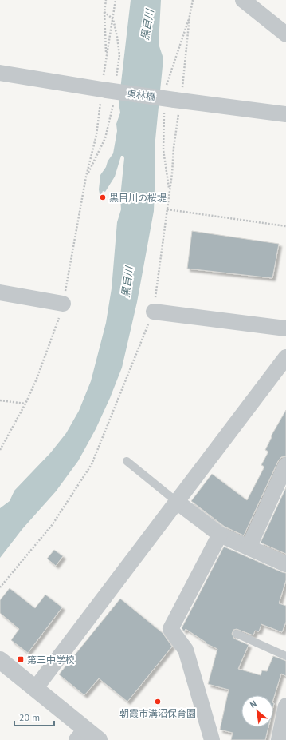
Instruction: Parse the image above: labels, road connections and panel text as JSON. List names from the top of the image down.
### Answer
{
  "streets": {
    "street": ["東林橋"]
  },
  "water": ["黒目川"],
  "places": {
    "other": ["黒目川の桜堤", "朝霞市溝沼保育園"],
    "transit": ["第三中学校"]
  },
  "scale_bar": "20 m",
  "north": "top left"
}
